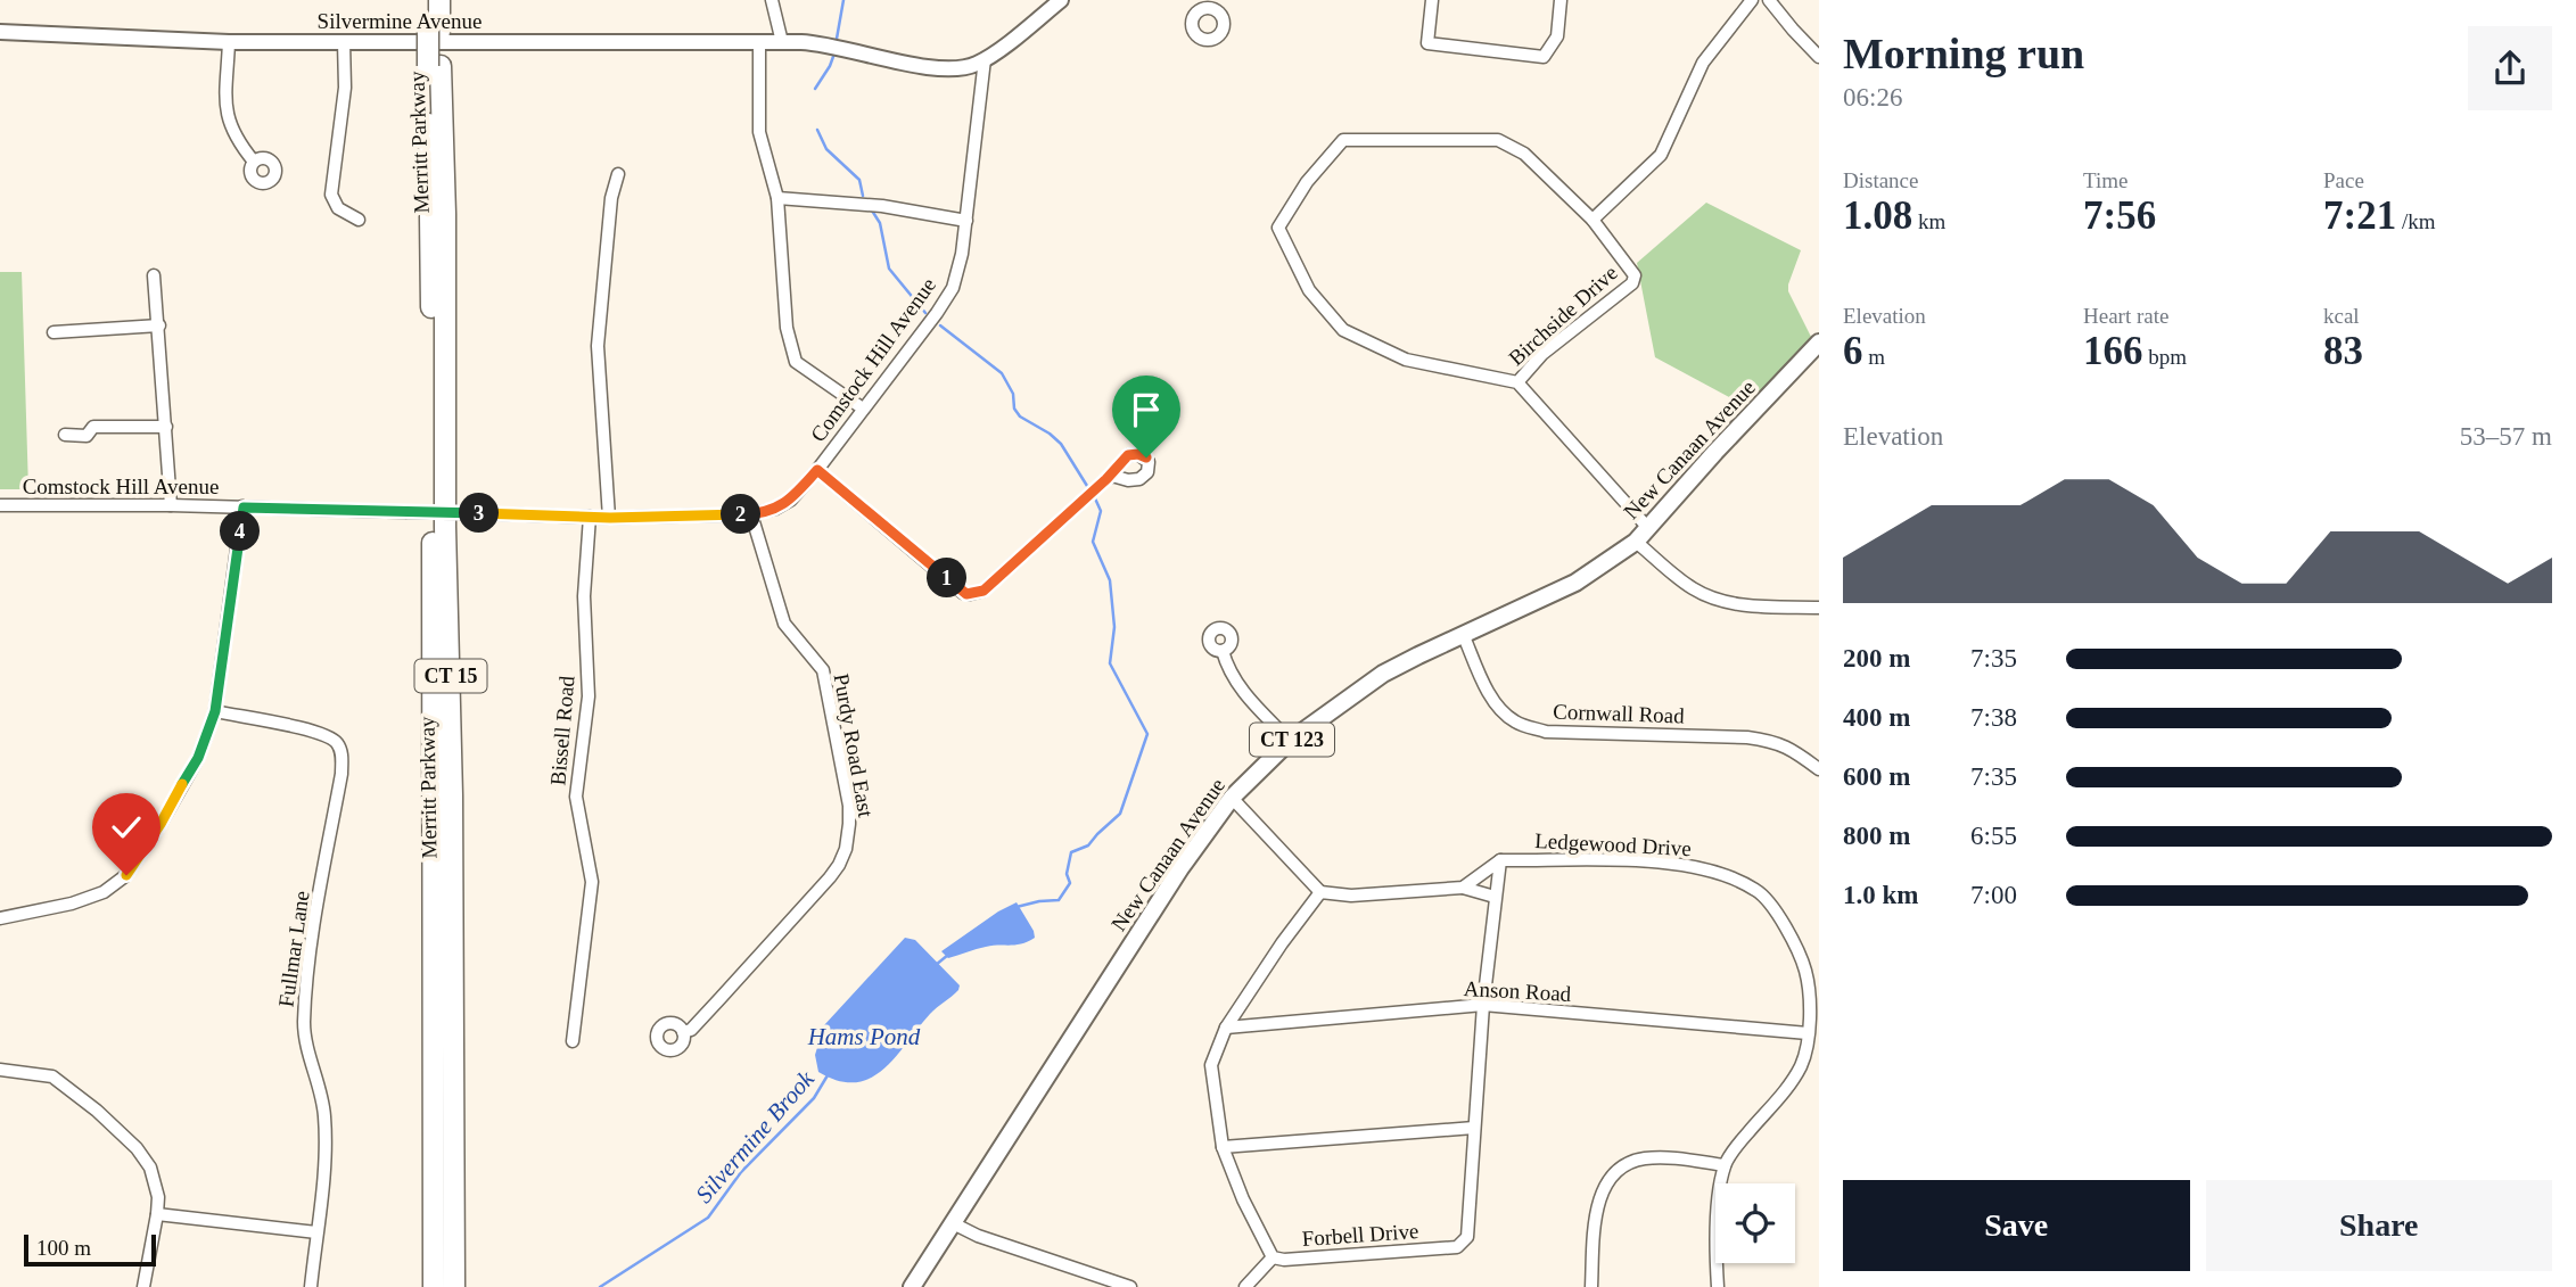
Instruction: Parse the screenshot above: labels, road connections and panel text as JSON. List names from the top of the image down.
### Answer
{
  "streets": {
    "highway": ["Merritt Parkway", "CT 15"],
    "main road": ["New Canaan Avenue", "CT 123"],
    "street": [
      "Silvermine Avenue",
      "Birchside Drive",
      "Comstock Hill Avenue",
      "Cornwall Road",
      "Bissell Road",
      "Purdy Road East",
      "Ledgewood Drive",
      "Fullmar Lane",
      "Anson Road",
      "Forbell Drive"
    ]
  },
  "crossings": [
    ["Silvermine Avenue", "Comstock Hill Avenue"],
    ["Birchside Drive", "New Canaan Avenue"],
    ["Comstock Hill Avenue", "Bissell Road"],
    ["Comstock Hill Avenue", "Purdy Road East"],
    ["New Canaan Avenue", "Cornwall Road"],
    ["Ledgewood Drive", "Anson Road"],
    ["Ledgewood Drive", "Forbell Drive"],
    ["Anson Road", "Forbell Drive"]
  ],
  "water": ["Hams Pond", "Silvermine Brook"],
  "scale_bar": "100 m",
  "page": {
    "heading": ["Morning run", "06:26"],
    "stats": [
      ["Distance", "1.08 km"],
      ["Time", "7:56"],
      ["Pace", "7:21 /km"],
      ["Elevation", "6 m"],
      ["Heart rate", "166 bpm"],
      ["kcal", "83"]
    ],
    "chart": ["Elevation", "53–57 m"],
    "pins": [
      "3",
      "2",
      "4",
      "1"
    ],
    "list": [
      {
        "name": "200 m",
        "note": "7:35"
      },
      {
        "name": "400 m",
        "note": "7:38"
      },
      {
        "name": "600 m",
        "note": "7:35"
      },
      {
        "name": "800 m",
        "note": "6:55"
      },
      {
        "name": "1.0 km",
        "note": "7:00"
      }
    ],
    "buttons": ["Save", "Share"],
    "scale": "100 m"
  }
}
